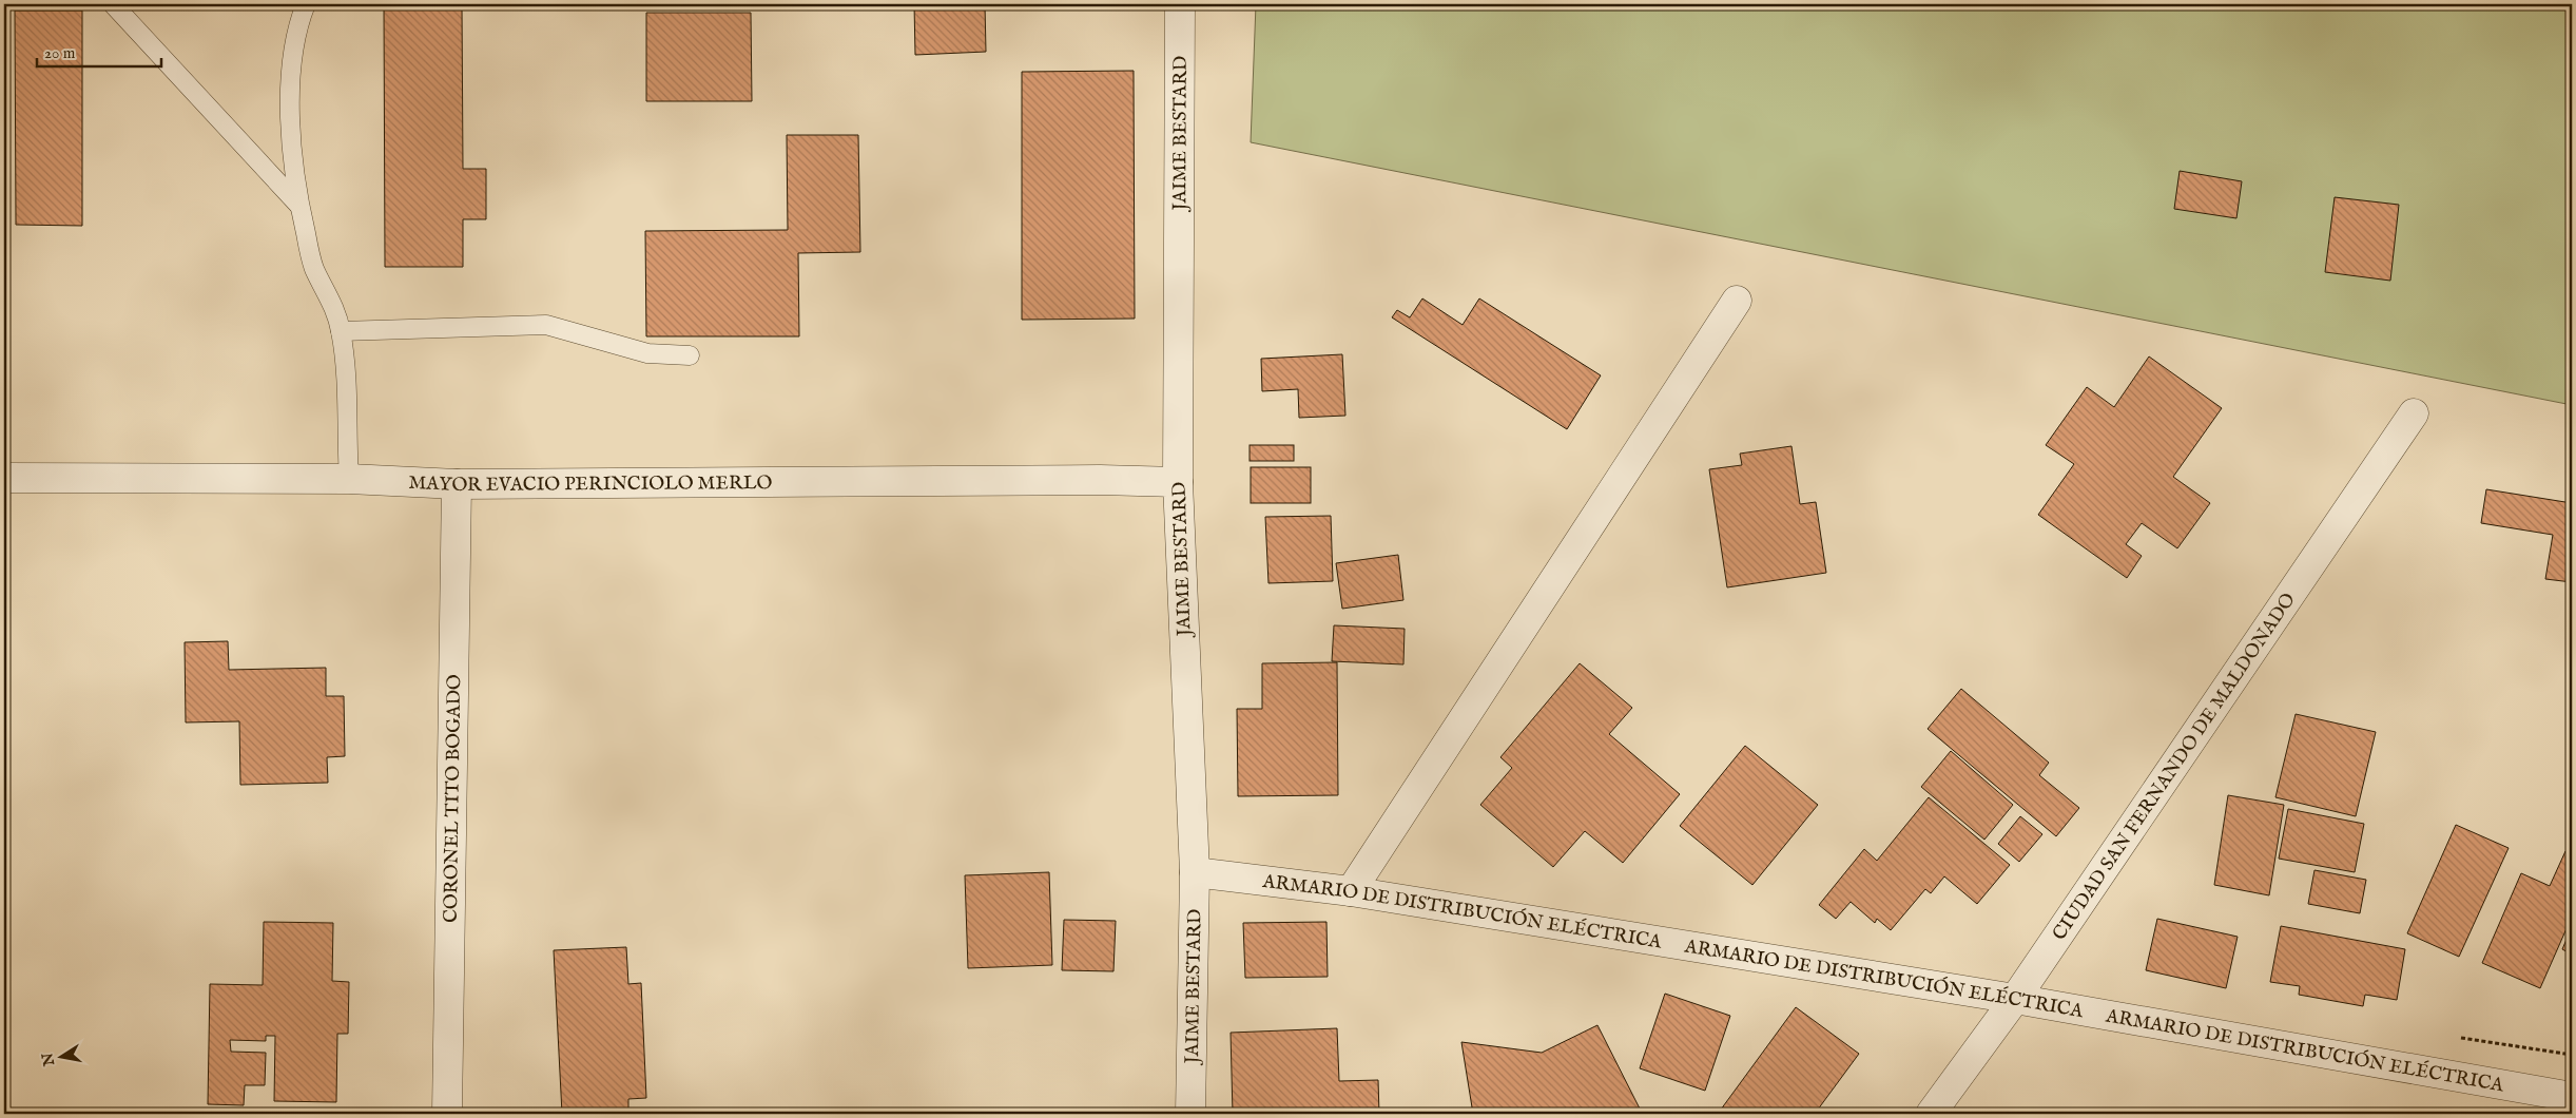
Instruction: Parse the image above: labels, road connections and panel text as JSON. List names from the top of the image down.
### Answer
{
  "streets": {
    "street": [
      "JAIME BESTARD",
      "MAYOR EVACIO PERINCIOLO MERLO",
      "CIUDAD SAN FERNANDO DE MALDONADO",
      "CORONEL TITO BOGADO",
      "ARMARIO DE DISTRIBUCIÓN ELÉCTRICA"
    ]
  },
  "crossings": [
    ["JAIME BESTARD", "MAYOR EVACIO PERINCIOLO MERLO"],
    ["JAIME BESTARD", "ARMARIO DE DISTRIBUCIÓN ELÉCTRICA"],
    ["MAYOR EVACIO PERINCIOLO MERLO", "CORONEL TITO BOGADO"],
    ["CIUDAD SAN FERNANDO DE MALDONADO", "ARMARIO DE DISTRIBUCIÓN ELÉCTRICA"]
  ],
  "scale_bar": "20 m",
  "north": "left"
}
